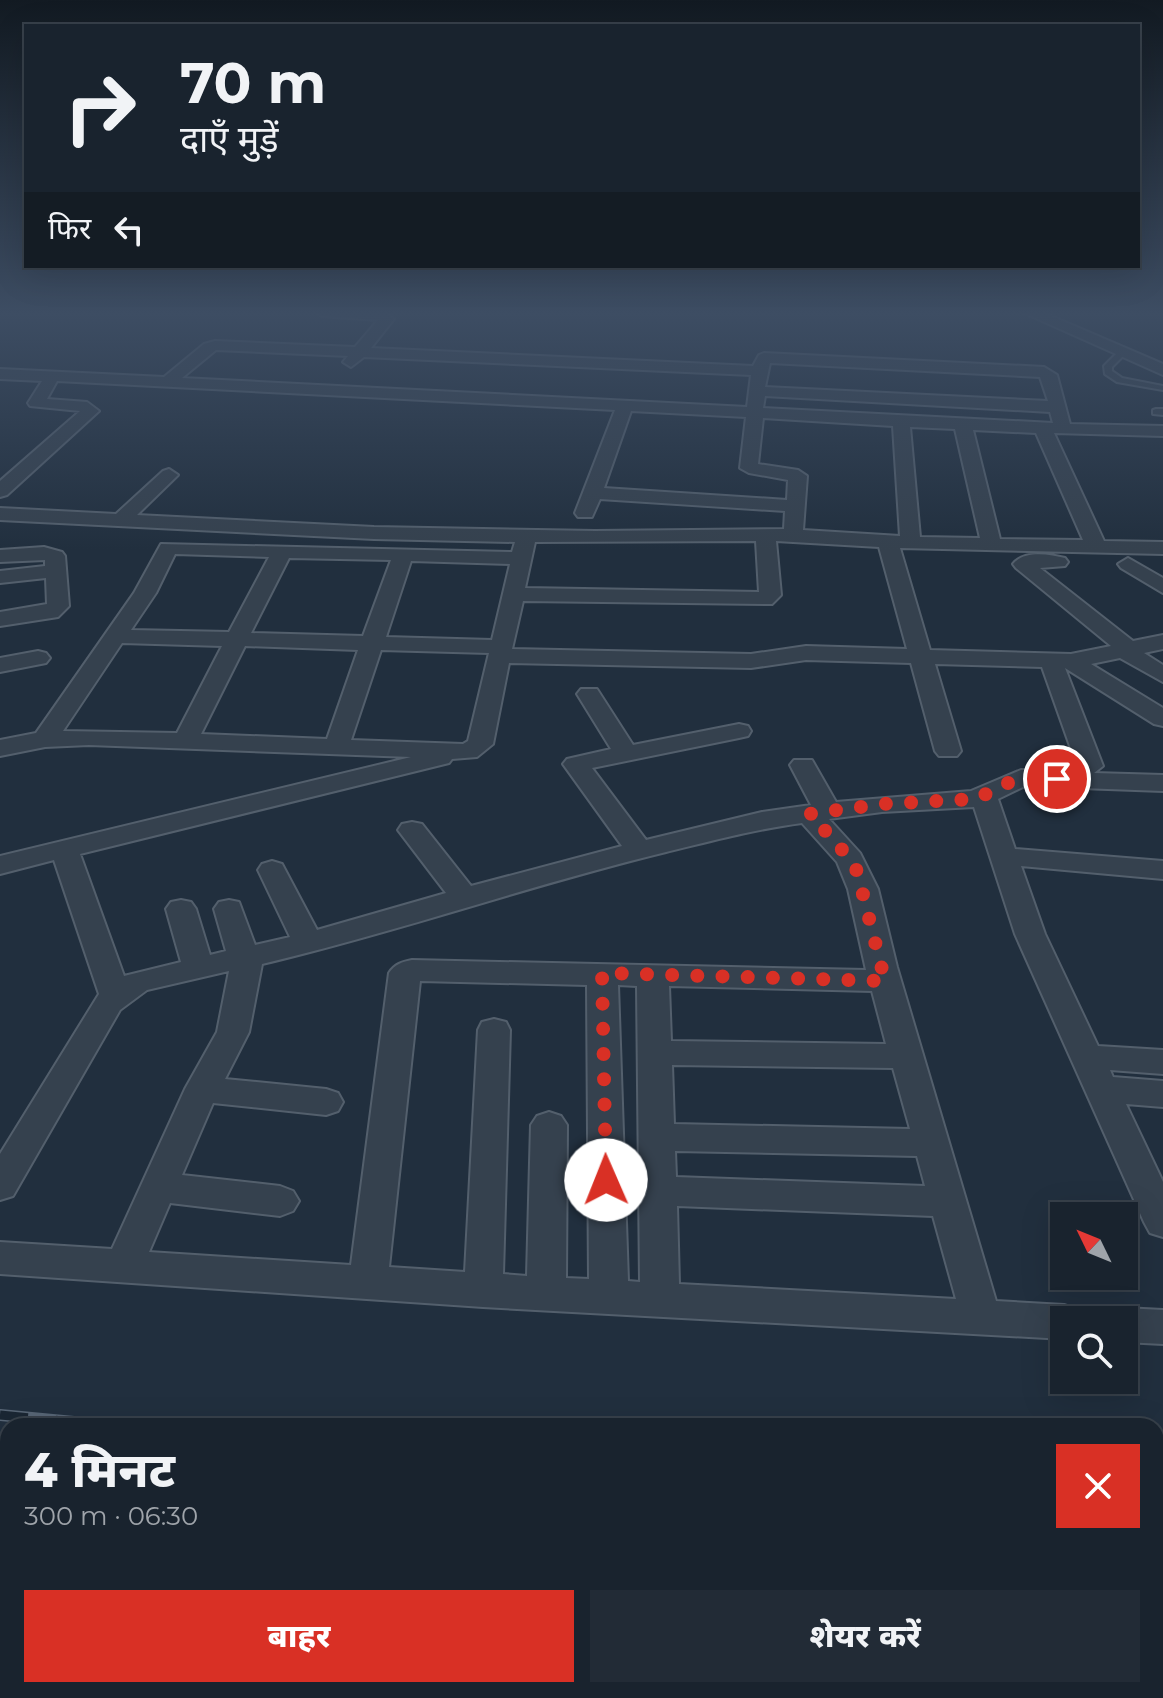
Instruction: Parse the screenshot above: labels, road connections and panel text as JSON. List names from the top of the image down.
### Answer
{
  "north": "top left",
  "page": {
    "turn": ["70 m", "दाएँ मुड़ें"],
    "then": "फिर",
    "heading": ["4 मिनट", "300 m · 06:30"],
    "buttons": ["बाहर", "शेयर करें"]
  }
}
